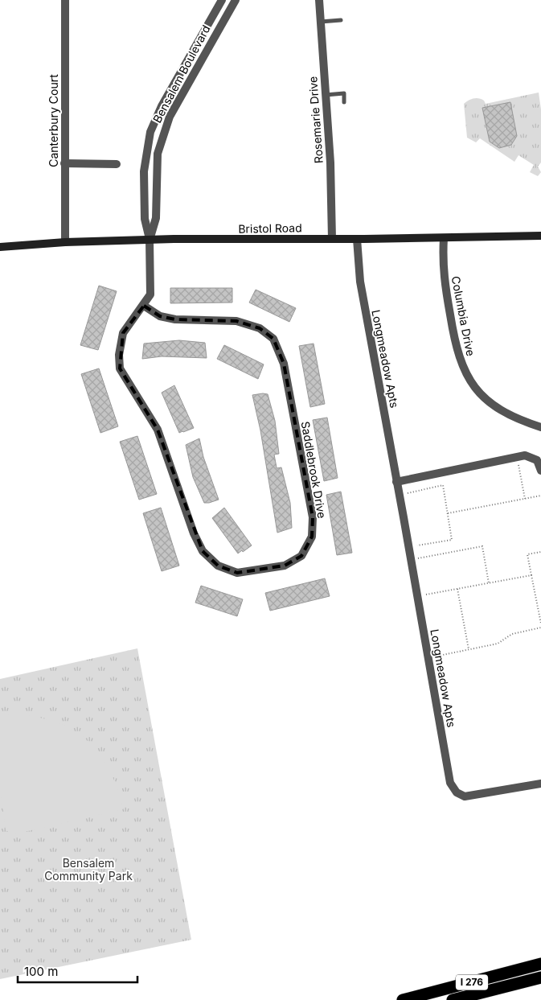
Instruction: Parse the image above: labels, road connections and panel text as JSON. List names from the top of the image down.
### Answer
{
  "streets": {
    "highway": ["I 276"],
    "main road": ["Bristol Road"],
    "street": [
      "Bensalem Boulevard",
      "Rosemarie Drive",
      "Canterbury Court",
      "Columbia Drive",
      "Longmeadow Apts",
      "Saddlebrook Drive"
    ]
  },
  "crossings": [
    ["Bensalem Boulevard", "Bristol Road"],
    ["Bensalem Boulevard", "Saddlebrook Drive"],
    ["Rosemarie Drive", "Bristol Road"],
    ["Canterbury Court", "Bristol Road"],
    ["Bristol Road", "Columbia Drive"],
    ["Bristol Road", "Longmeadow Apts"],
    ["Bristol Road", "Saddlebrook Drive"]
  ],
  "parks": ["Bensalem Community Park"],
  "scale_bar": "100 m"
}
